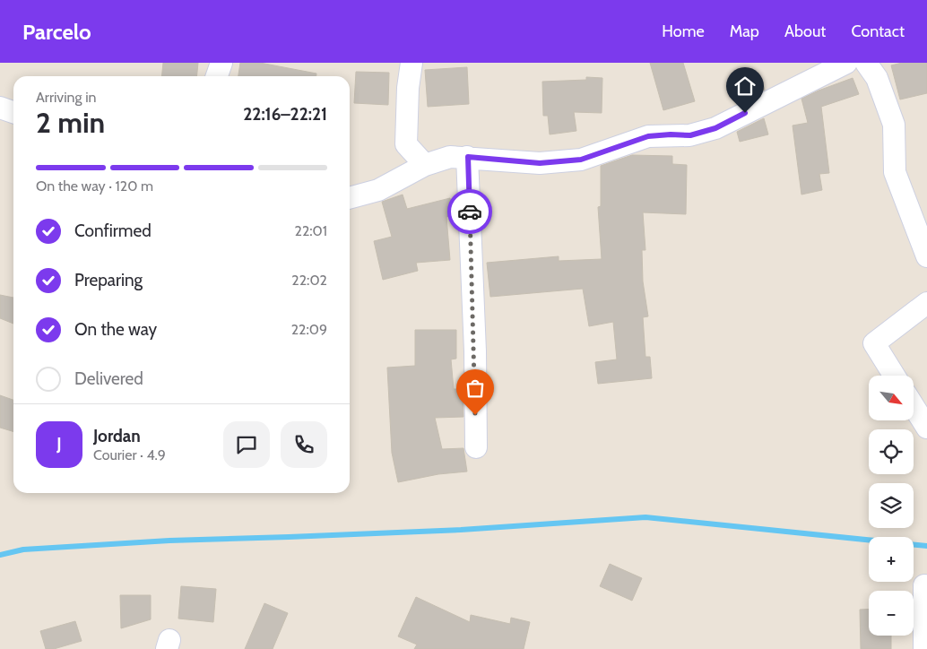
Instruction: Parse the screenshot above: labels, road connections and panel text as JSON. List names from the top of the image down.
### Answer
{
  "north": "bottom right",
  "page": {
    "header": "Parcelo",
    "nav": [
      "Home",
      "Map",
      "About",
      "Contact"
    ],
    "heading": ["2 min", "Arriving in", "22:16–22:21"],
    "panel": ["Jordan", "Courier · 4.9"],
    "bar": "On the way · 120 m",
    "list": [
      ["Confirmed", "22:01"],
      ["Preparing", "22:02"],
      ["On the way", "22:09"],
      "Delivered"
    ],
    "map_buttons": ["+", "−"],
    "round": "J"
  }
}
